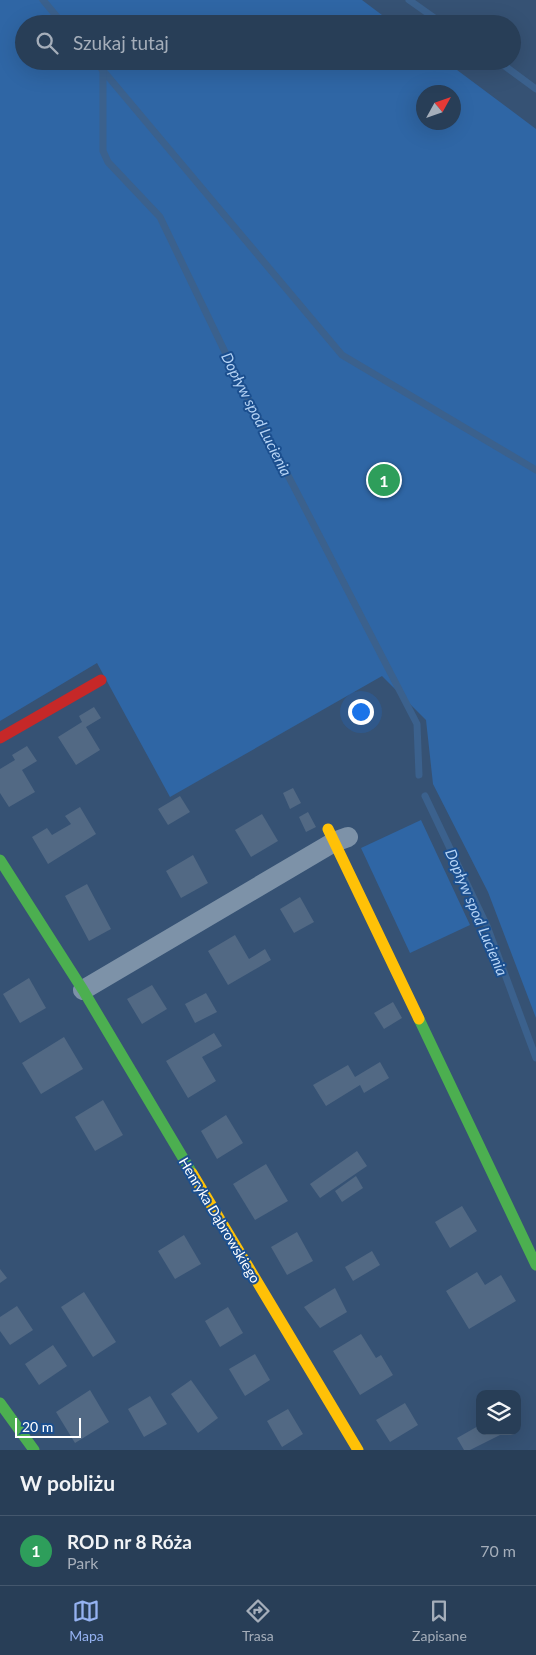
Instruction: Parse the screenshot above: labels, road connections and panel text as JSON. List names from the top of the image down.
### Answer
{
  "streets": {
    "street": ["Henryka Dąbrowskiego"]
  },
  "water": ["Dopływ spod Lucienia"],
  "scale_bar": "20 m",
  "north": "top right",
  "page": {
    "search": "Szukaj tutaj",
    "pins": "1",
    "scale": "20 m",
    "heading": "W pobliżu",
    "list": [
      {
        "mark": "1",
        "name": "ROD nr 8 Róża",
        "note": "Park",
        "value": "70 m"
      }
    ],
    "nav": ["Mapa", "Trasa", "Zapisane"]
  }
}
